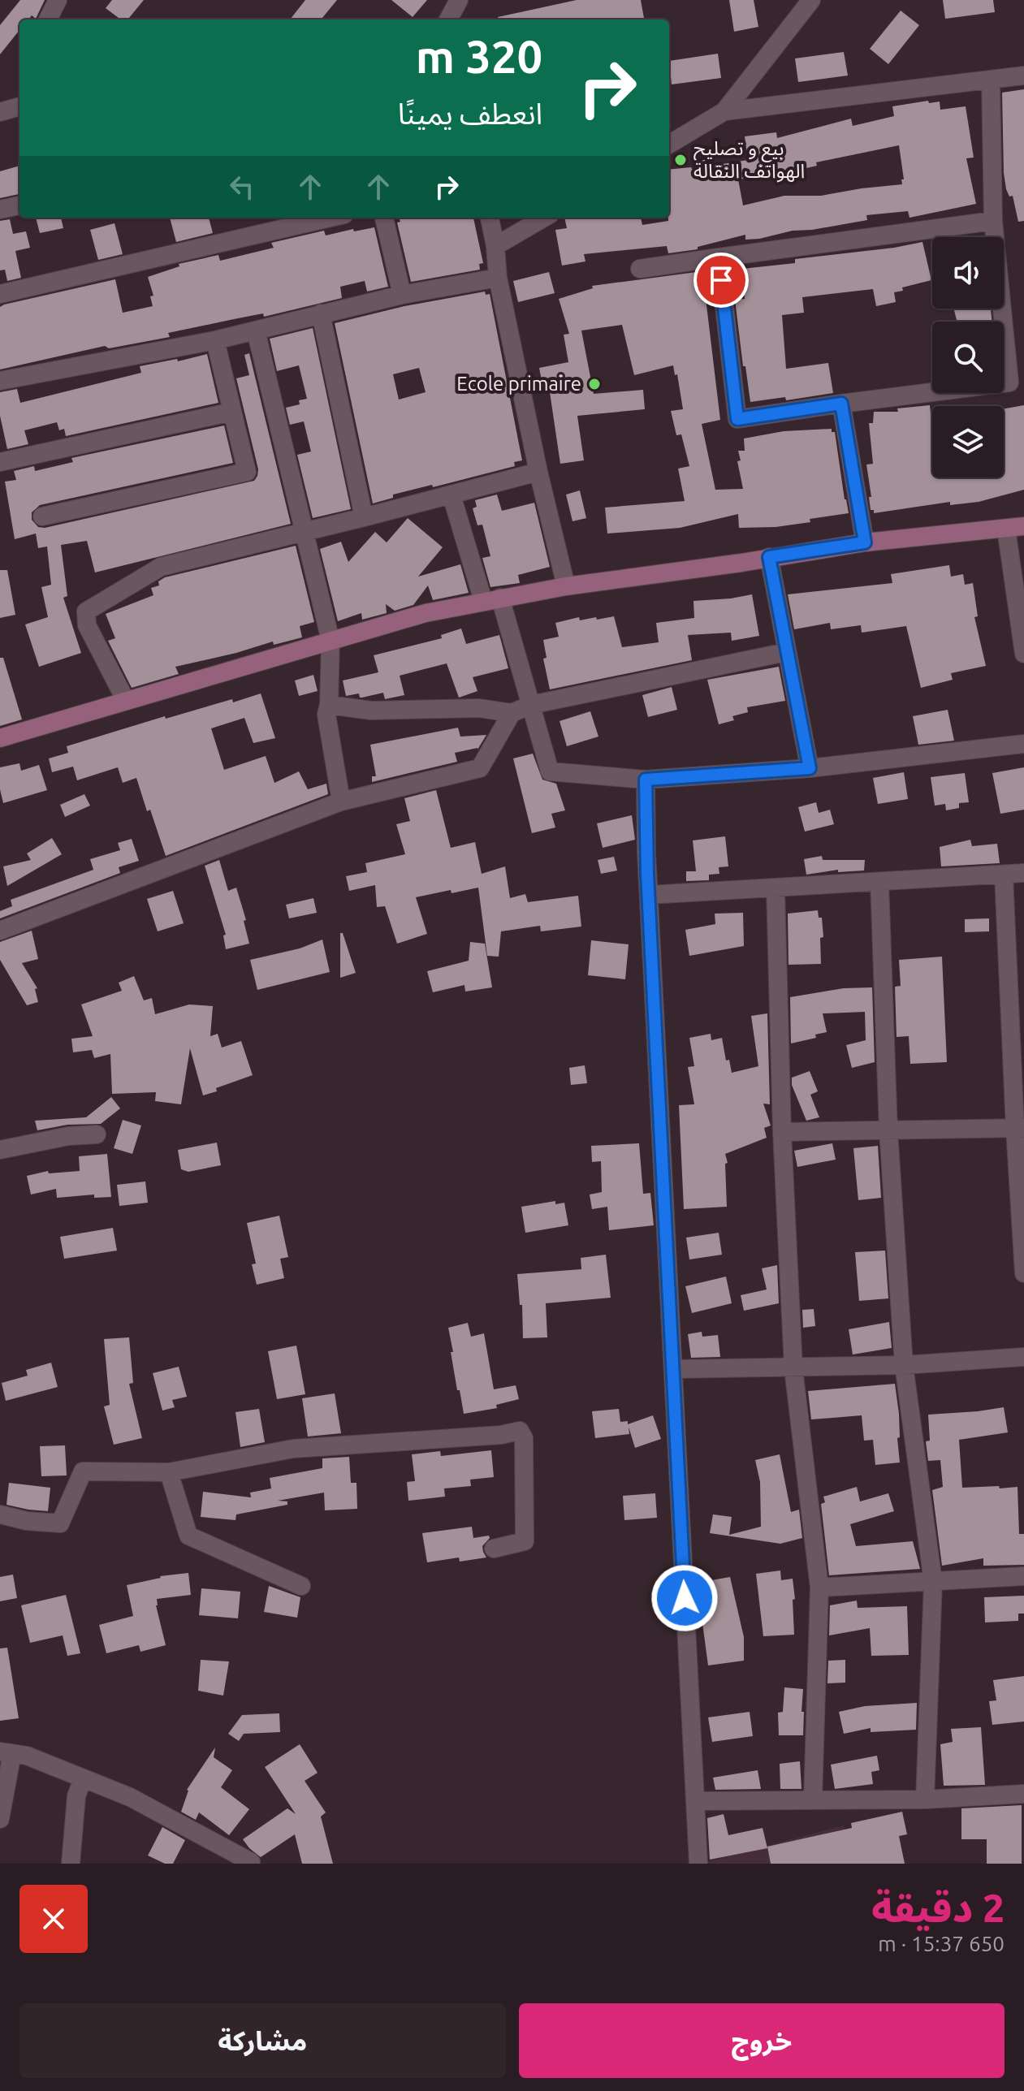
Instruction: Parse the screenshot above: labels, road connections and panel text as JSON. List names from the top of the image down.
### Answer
{
  "places": ["بيع و تصليح الهواتف النقالة", "Ecole primaire"],
  "page": {
    "turn": ["320 m", "انعطف يمينًا"],
    "heading": ["2 دقيقة", "650 m · 15:37"],
    "buttons": ["خروج", "مشاركة"]
  }
}
